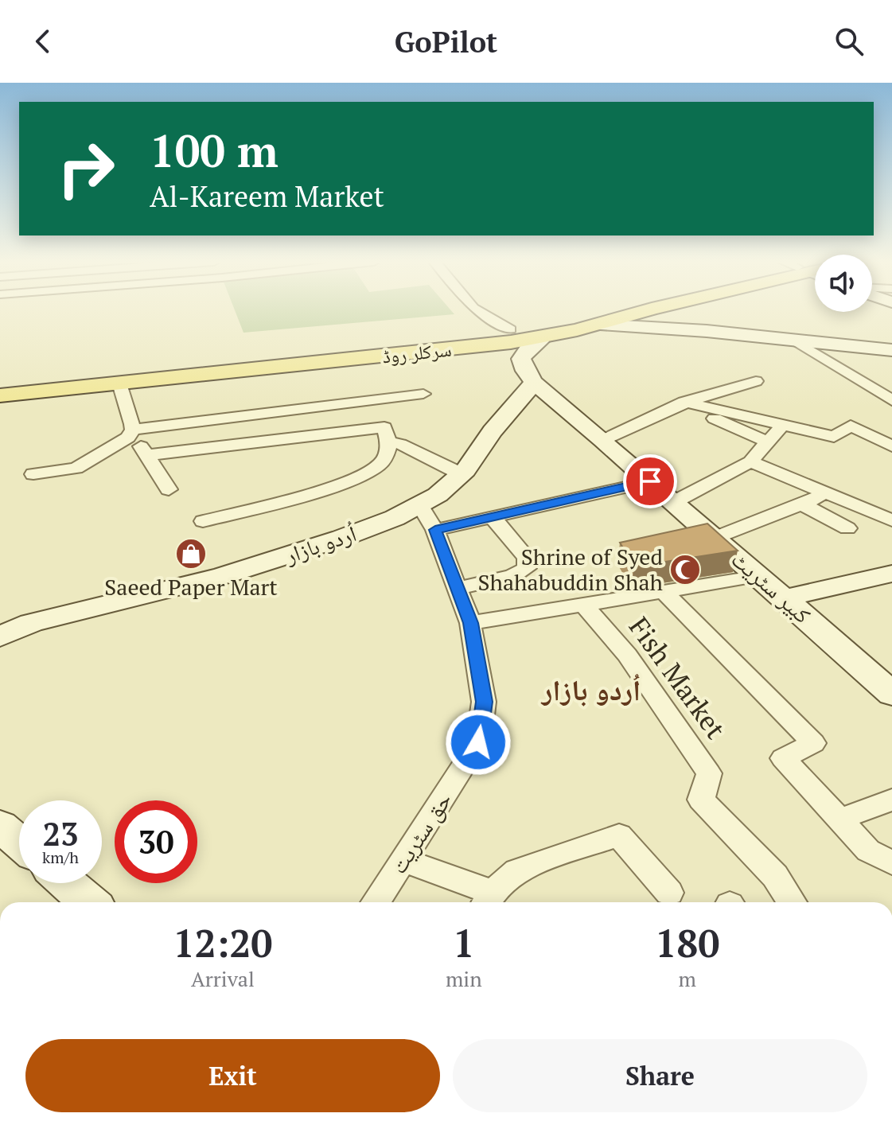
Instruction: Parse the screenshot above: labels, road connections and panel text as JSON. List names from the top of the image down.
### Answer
{
  "streets": {
    "main road": ["سرکلر روڈ"],
    "street": [
      "اُردو بازار",
      "کبیر سٹریٹ",
      "Fish Market",
      "حق سٹریت"
    ]
  },
  "crossings": [
    ["اُردو بازار", "کبیر سٹریٹ"],
    ["اُردو بازار", "حق سٹریت"]
  ],
  "districts": ["اُردو بازار"],
  "places": {
    "shop": ["Saeed Paper Mart"],
    "mosque": ["Shrine of Syed Shahabuddin Shah"]
  },
  "page": {
    "header": "GoPilot",
    "turn": ["100 m", "Al-Kareem Market"],
    "speed": "23 km/h",
    "limit": "30",
    "eta": [
      "12:20",
      "Arrival",
      "1",
      "min",
      "180",
      "m"
    ],
    "buttons": ["Exit", "Share"]
  }
}
